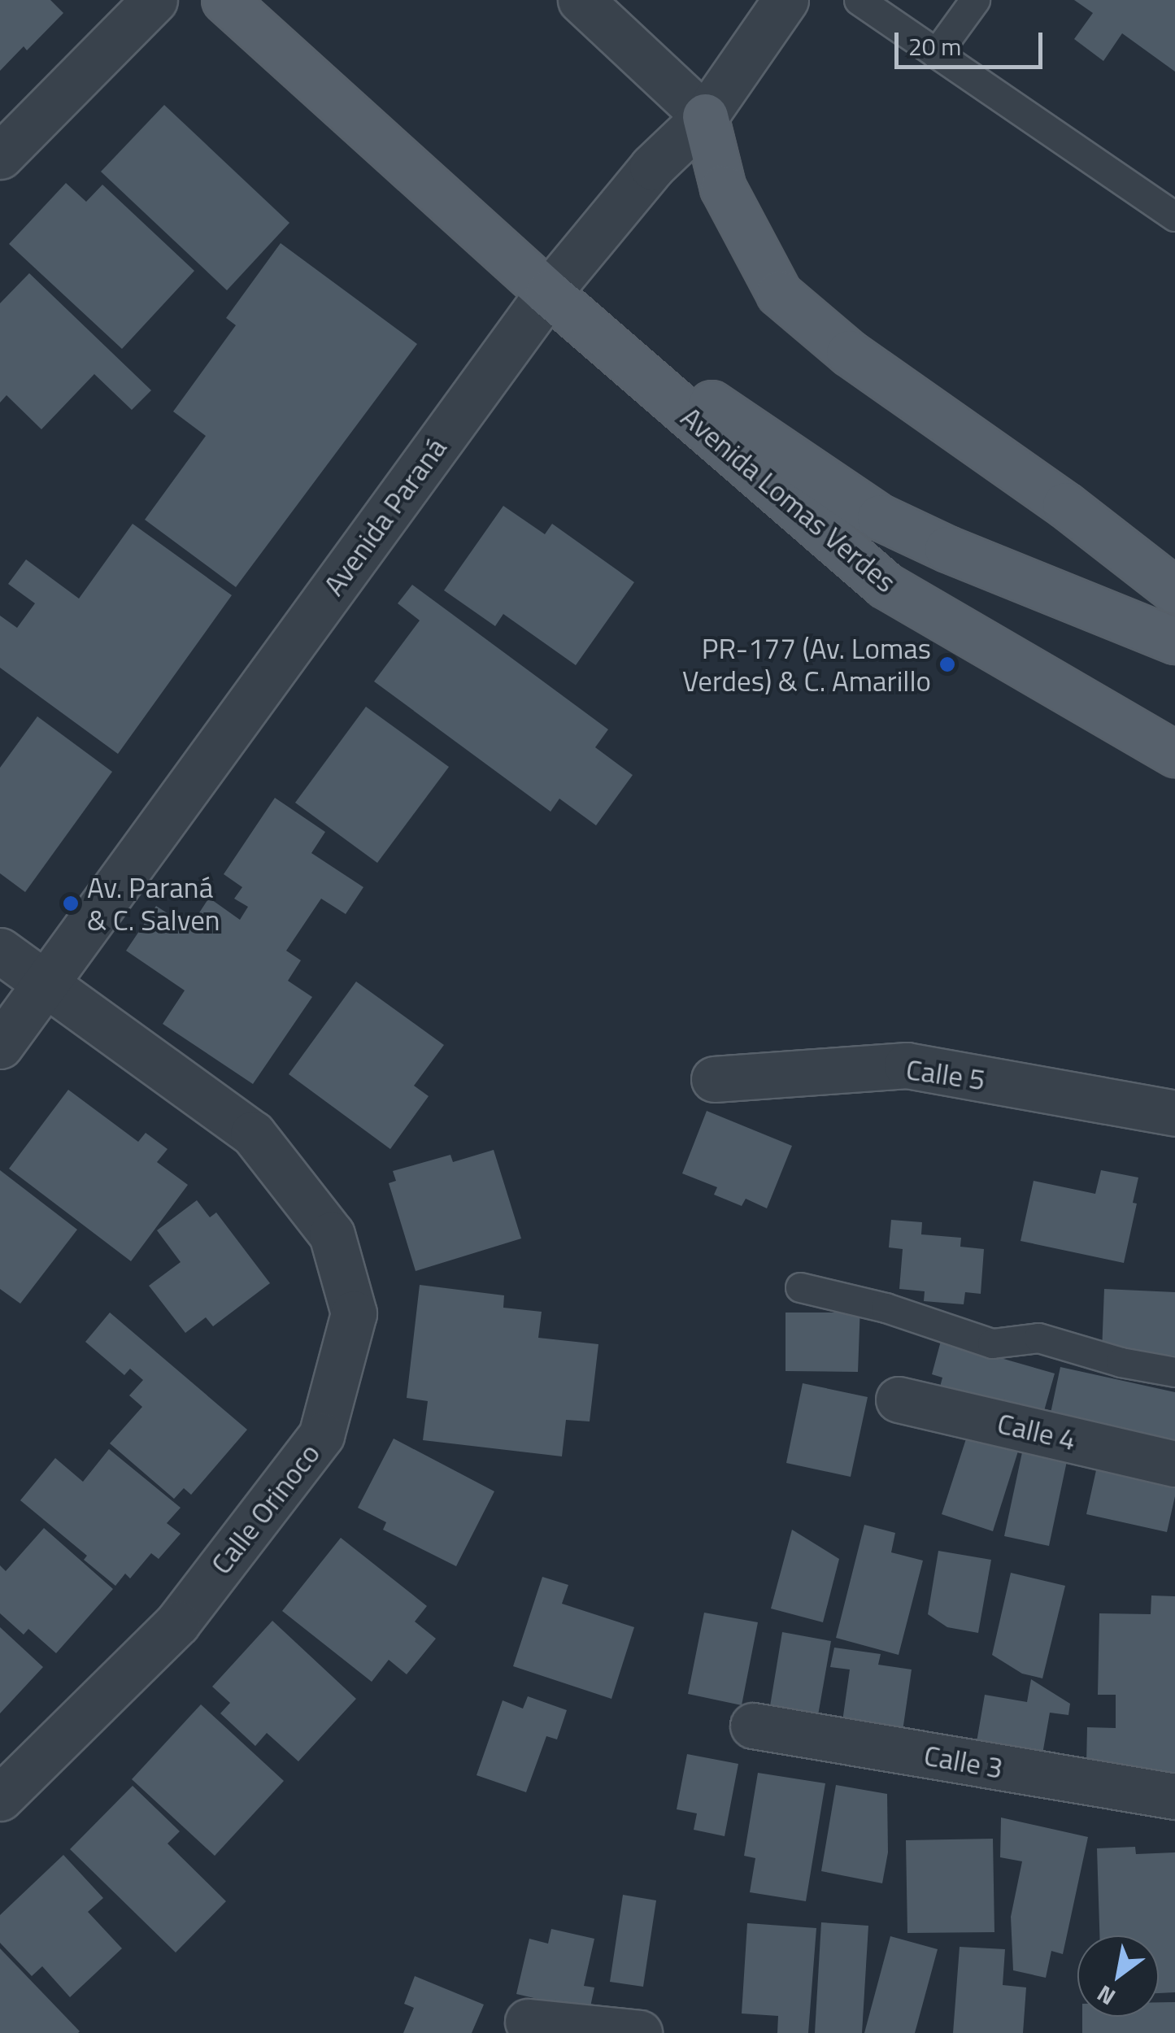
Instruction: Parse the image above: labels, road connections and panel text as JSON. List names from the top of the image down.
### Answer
{
  "streets": {
    "main road": ["Avenida Lomas Verdes"],
    "street": [
      "Avenida Paraná",
      "Calle 5",
      "Calle 4",
      "Calle Orinoco",
      "Calle 3"
    ]
  },
  "crossings": [
    ["Avenida Lomas Verdes", "Avenida Paraná"],
    ["Avenida Paraná", "Calle Orinoco"]
  ],
  "places": ["PR-177 (Av. Lomas Verdes) & C. Amarillo", "Av. Paraná & C. Salven"],
  "scale_bar": "20 m",
  "north": "bottom left"
}
